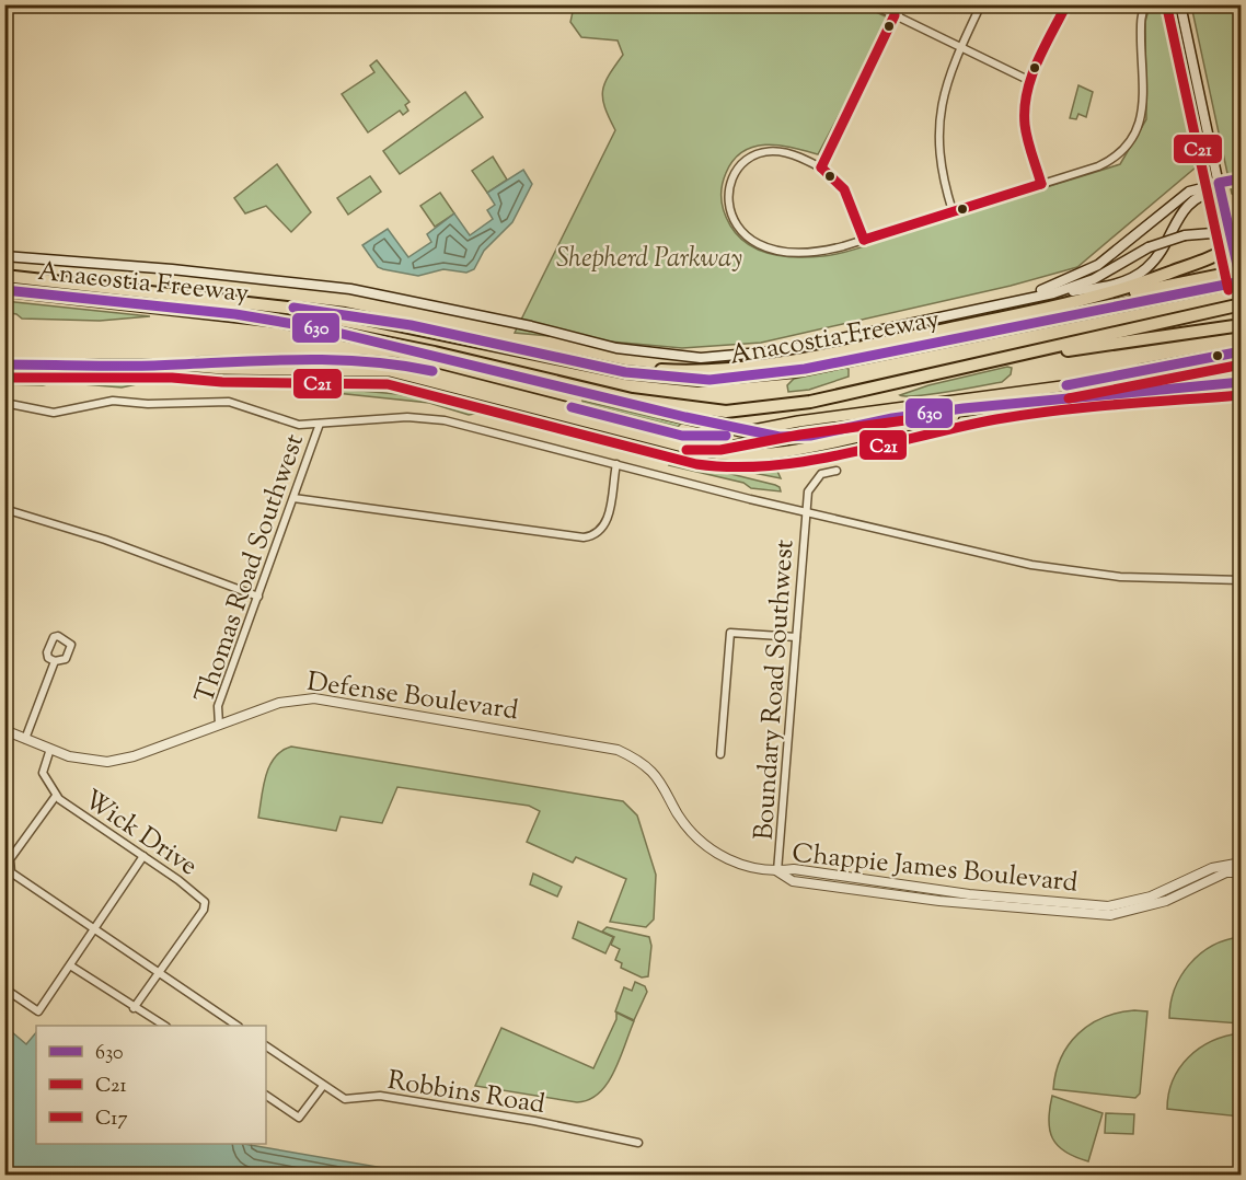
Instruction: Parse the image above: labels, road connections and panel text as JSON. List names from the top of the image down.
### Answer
{
  "streets": {
    "highway": ["Anacostia Freeway"],
    "street": [
      "Thomas Road Southwest",
      "Boundary Road Southwest",
      "Defense Boulevard",
      "Wick Drive",
      "Chappie James Boulevard",
      "Robbins Road"
    ]
  },
  "crossings": [
    ["Thomas Road Southwest", "Defense Boulevard"],
    ["Boundary Road Southwest", "Defense Boulevard"],
    ["Boundary Road Southwest", "Chappie James Boulevard"],
    ["Defense Boulevard", "Wick Drive"],
    ["Defense Boulevard", "Chappie James Boulevard"]
  ],
  "parks": ["Shepherd Parkway"],
  "lines": ["transit line C17", "transit line C21", "transit line 630"],
  "legend": ["630", "C21", "C17"]
}
